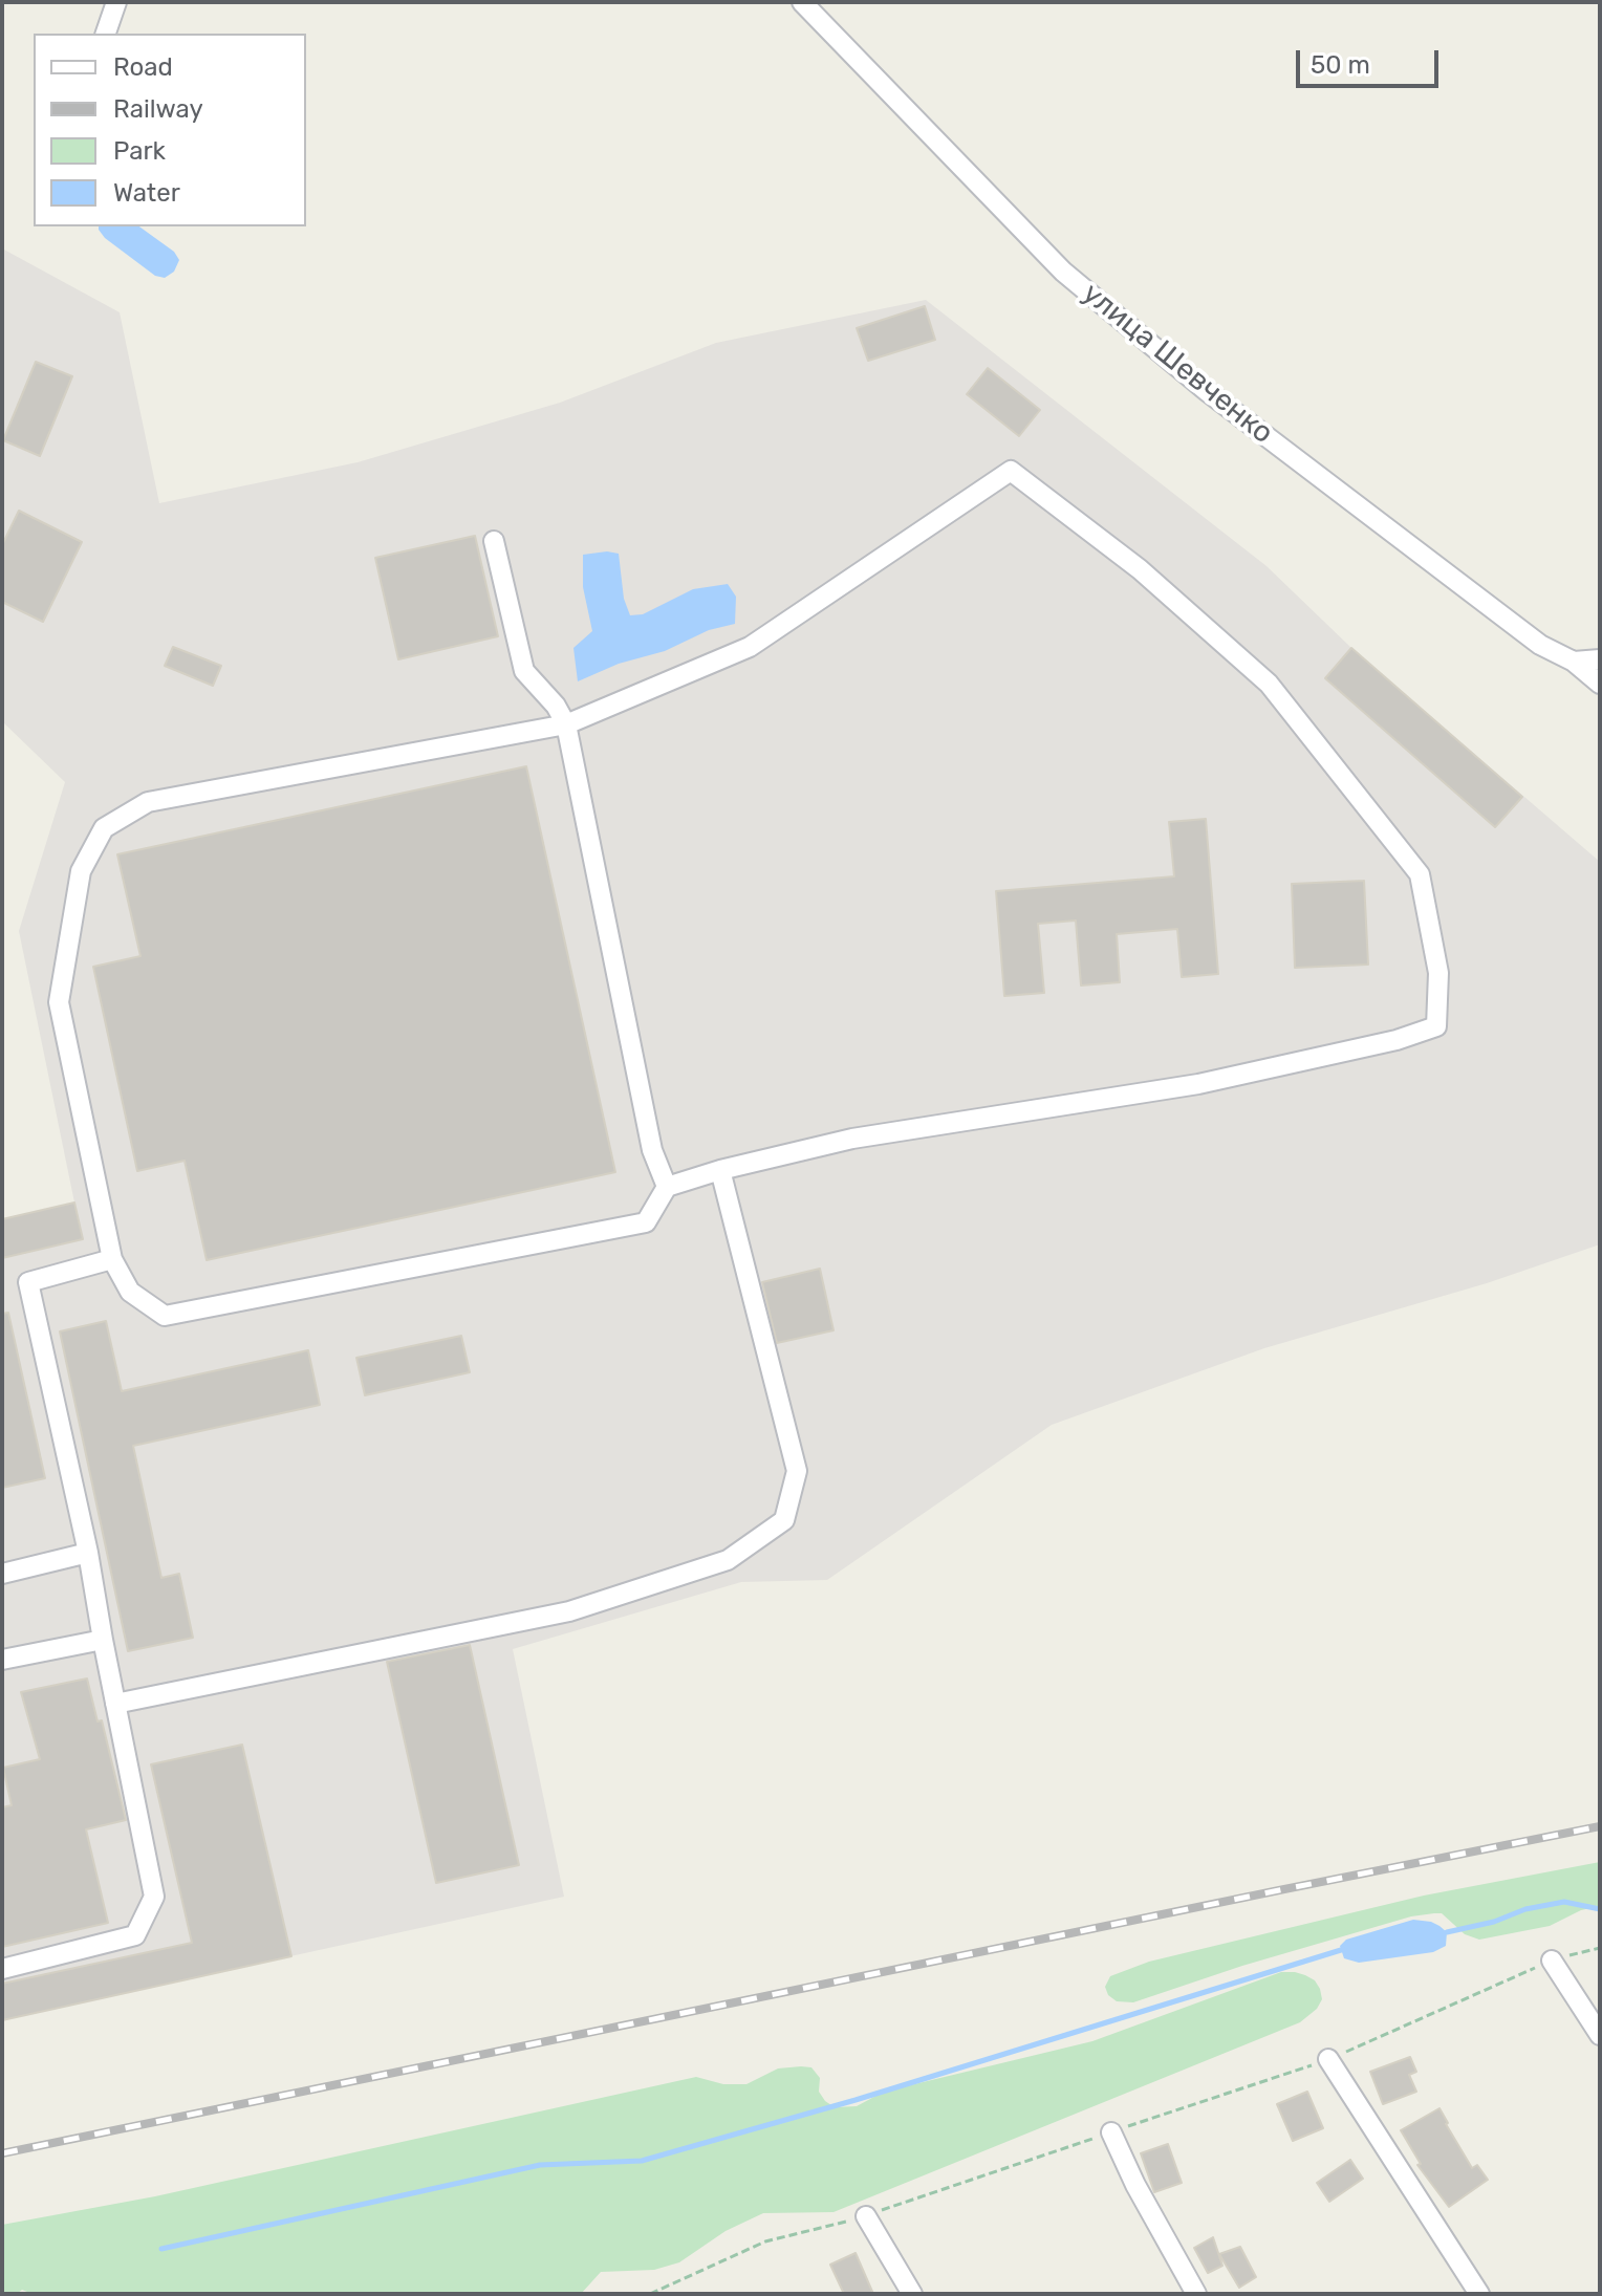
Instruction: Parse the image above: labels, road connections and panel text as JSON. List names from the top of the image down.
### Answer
{
  "streets": {
    "street": ["улица Шевченко"]
  },
  "legend": [
    "Road",
    "Railway",
    "Park",
    "Water"
  ],
  "scale_bar": "50 m"
}
